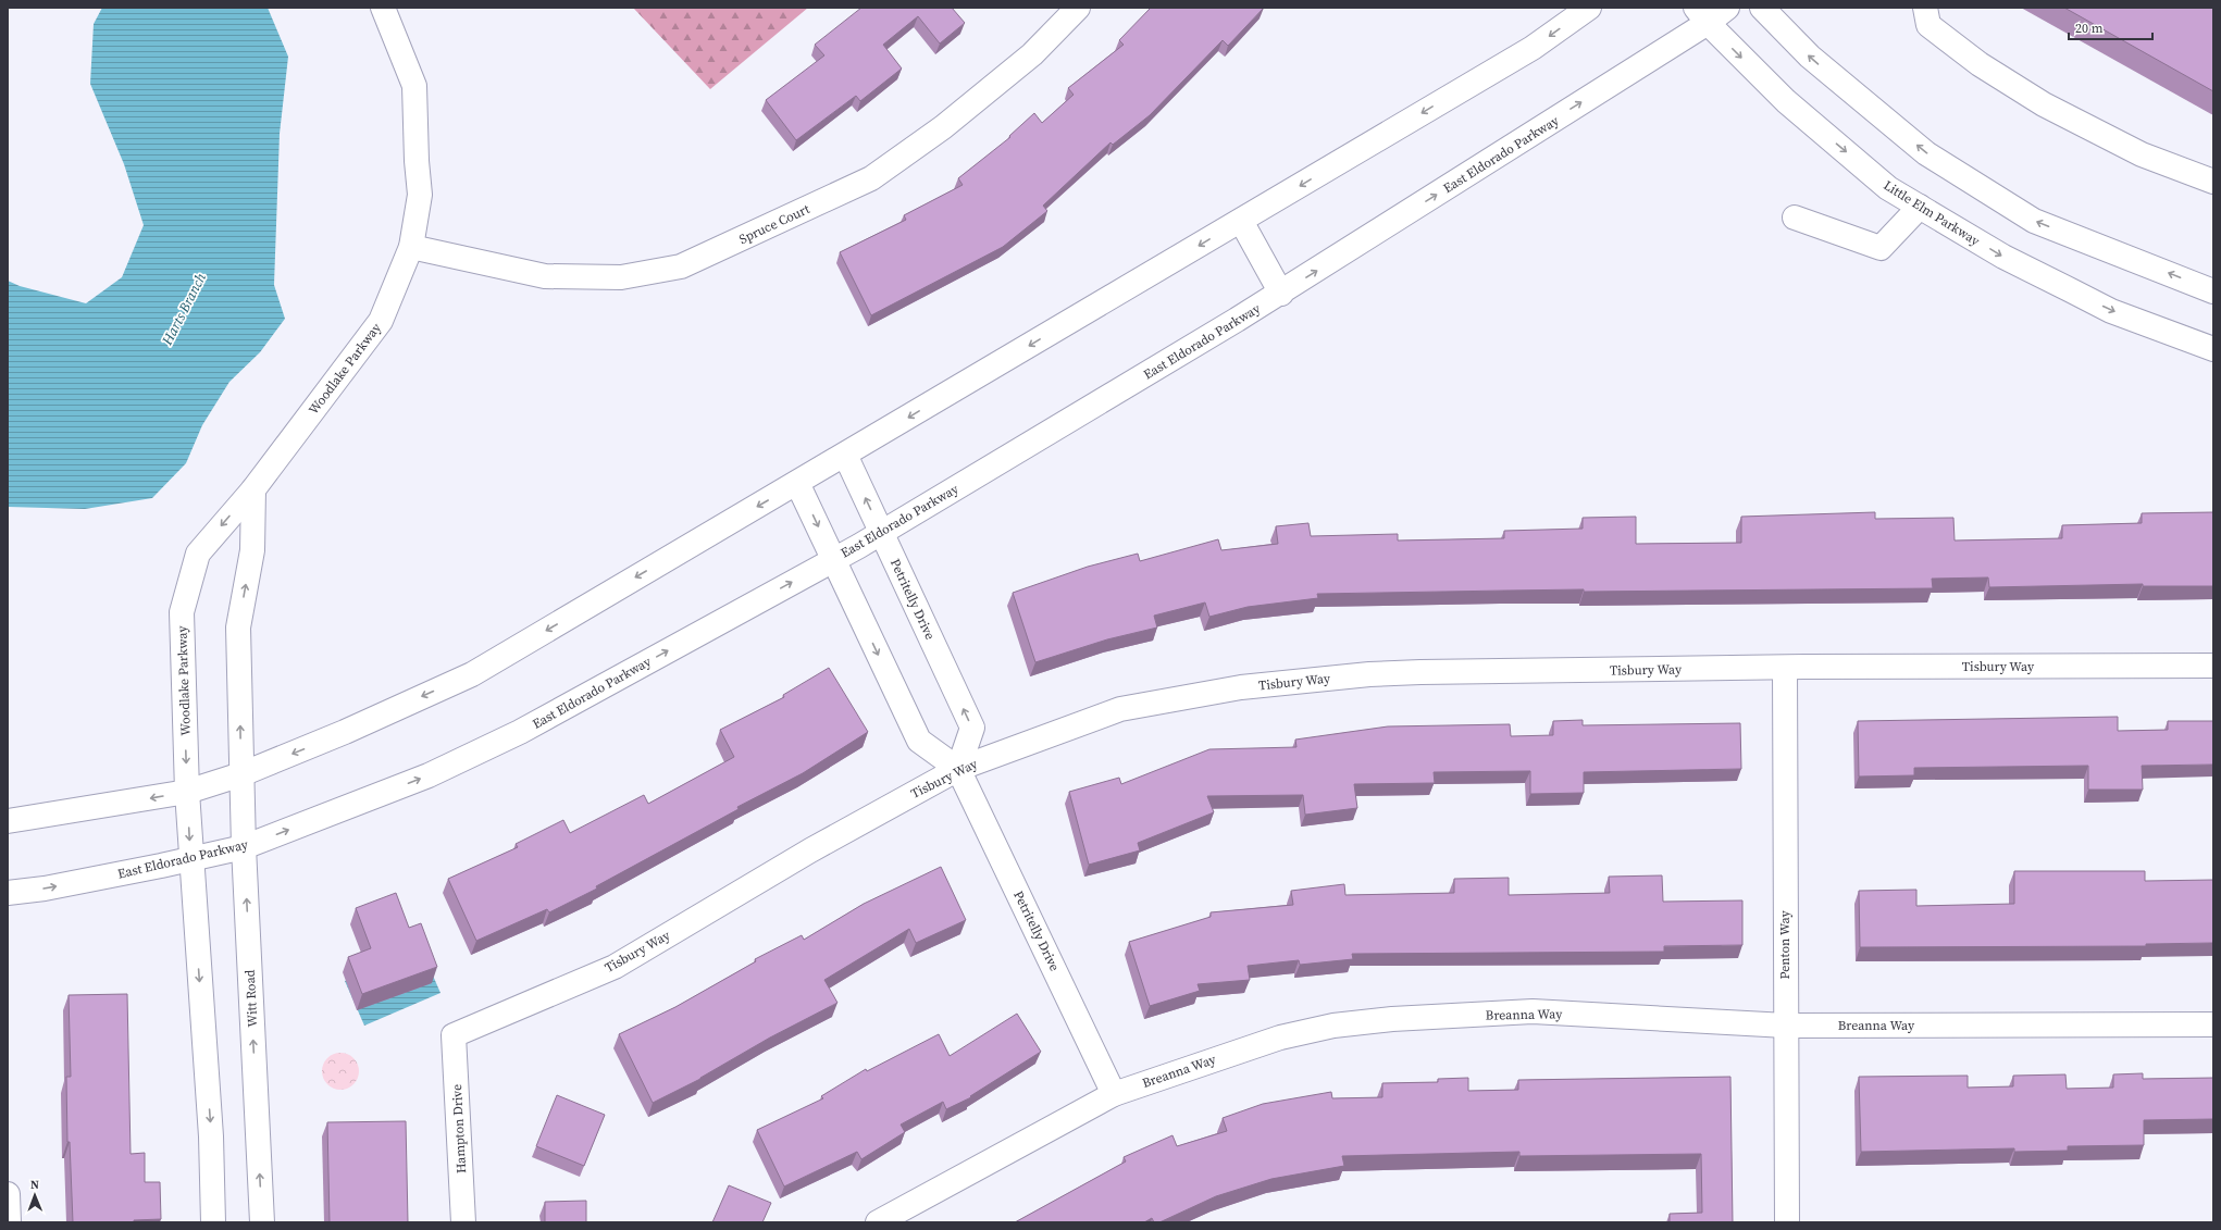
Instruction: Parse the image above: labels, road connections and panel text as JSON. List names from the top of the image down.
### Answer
{
  "streets": {
    "street": [
      "East Eldorado Parkway",
      "Little Elm Parkway",
      "Spruce Court",
      "Woodlake Parkway",
      "Petritelly Drive",
      "Tisbury Way",
      "Penton Way",
      "Witt Road",
      "Breanna Way",
      "Hampton Drive"
    ]
  },
  "crossings": [
    ["East Eldorado Parkway", "Little Elm Parkway"],
    ["East Eldorado Parkway", "Petritelly Drive"],
    ["East Eldorado Parkway", "Witt Road"],
    ["Spruce Court", "Woodlake Parkway"],
    ["Petritelly Drive", "Tisbury Way"],
    ["Petritelly Drive", "Breanna Way"],
    ["Tisbury Way", "Penton Way"],
    ["Tisbury Way", "Hampton Drive"],
    ["Penton Way", "Breanna Way"]
  ],
  "water": ["Harts Branch"],
  "scale_bar": "20 m",
  "north": "top"
}
